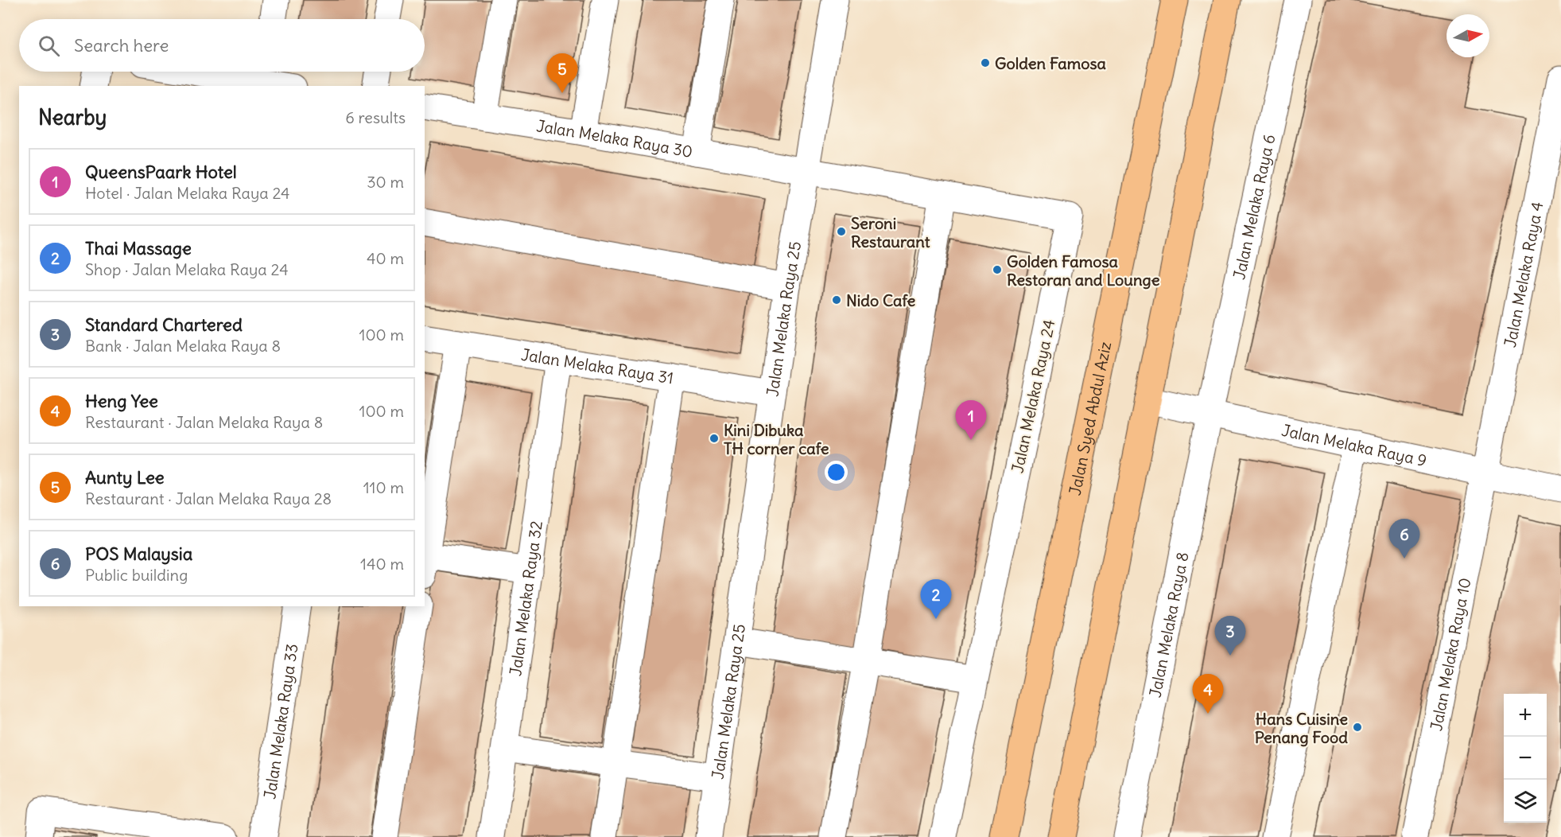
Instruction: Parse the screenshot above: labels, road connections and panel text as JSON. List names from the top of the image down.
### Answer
{
  "streets": {
    "main road": ["Jalan Syed Abdul Aziz"],
    "street": [
      "Jalan Melaka Raya 30",
      "Jalan Melaka Raya 6",
      "Jalan Melaka Raya 4",
      "Jalan Melaka Raya 25",
      "Jalan Melaka Raya 31",
      "Jalan Melaka Raya 24",
      "Jalan Melaka Raya 9",
      "Jalan Melaka Raya 32",
      "Jalan Melaka Raya 8",
      "Jalan Melaka Raya 10",
      "Jalan Melaka Raya 33"
    ]
  },
  "crossings": [
    ["Jalan Melaka Raya 30", "Jalan Melaka Raya 25"],
    ["Jalan Melaka Raya 30", "Jalan Melaka Raya 24"],
    ["Jalan Melaka Raya 6", "Jalan Melaka Raya 9"],
    ["Jalan Melaka Raya 6", "Jalan Melaka Raya 8"],
    ["Jalan Melaka Raya 4", "Jalan Melaka Raya 9"],
    ["Jalan Melaka Raya 4", "Jalan Melaka Raya 10"],
    ["Jalan Melaka Raya 25", "Jalan Melaka Raya 31"],
    ["Jalan Melaka Raya 25", "Jalan Melaka Raya 24"],
    ["Jalan Melaka Raya 31", "Jalan Melaka Raya 32"],
    ["Jalan Melaka Raya 9", "Jalan Melaka Raya 8"],
    ["Jalan Melaka Raya 9", "Jalan Melaka Raya 10"]
  ],
  "places": [
    "Golden Famosa",
    "Seroni Restaurant",
    "Golden Famosa Restoran and Lounge",
    "Nido Cafe",
    "Kini Dibuka TH corner cafe",
    "Hans Cuisine Penang Food"
  ],
  "north": "right",
  "page": {
    "search": "Search here",
    "pins": [
      "5",
      "1",
      "6",
      "2",
      "3",
      "4"
    ],
    "heading": ["Nearby", "6 results"],
    "list": [
      {
        "mark": "1",
        "name": "QueensPaark Hotel",
        "note": "Hotel · Jalan Melaka Raya 24",
        "value": "30 m"
      },
      {
        "mark": "2",
        "name": "Thai Massage",
        "note": "Shop · Jalan Melaka Raya 24",
        "value": "40 m"
      },
      {
        "mark": "3",
        "name": "Standard Chartered",
        "note": "Bank · Jalan Melaka Raya 8",
        "value": "100 m"
      },
      {
        "mark": "4",
        "name": "Heng Yee",
        "note": "Restaurant · Jalan Melaka Raya 8",
        "value": "100 m"
      },
      {
        "mark": "5",
        "name": "Aunty Lee",
        "note": "Restaurant · Jalan Melaka Raya 28",
        "value": "110 m"
      },
      {
        "mark": "6",
        "name": "POS Malaysia",
        "note": "Public building",
        "value": "140 m"
      }
    ],
    "map_buttons": ["+", "−"]
  }
}
